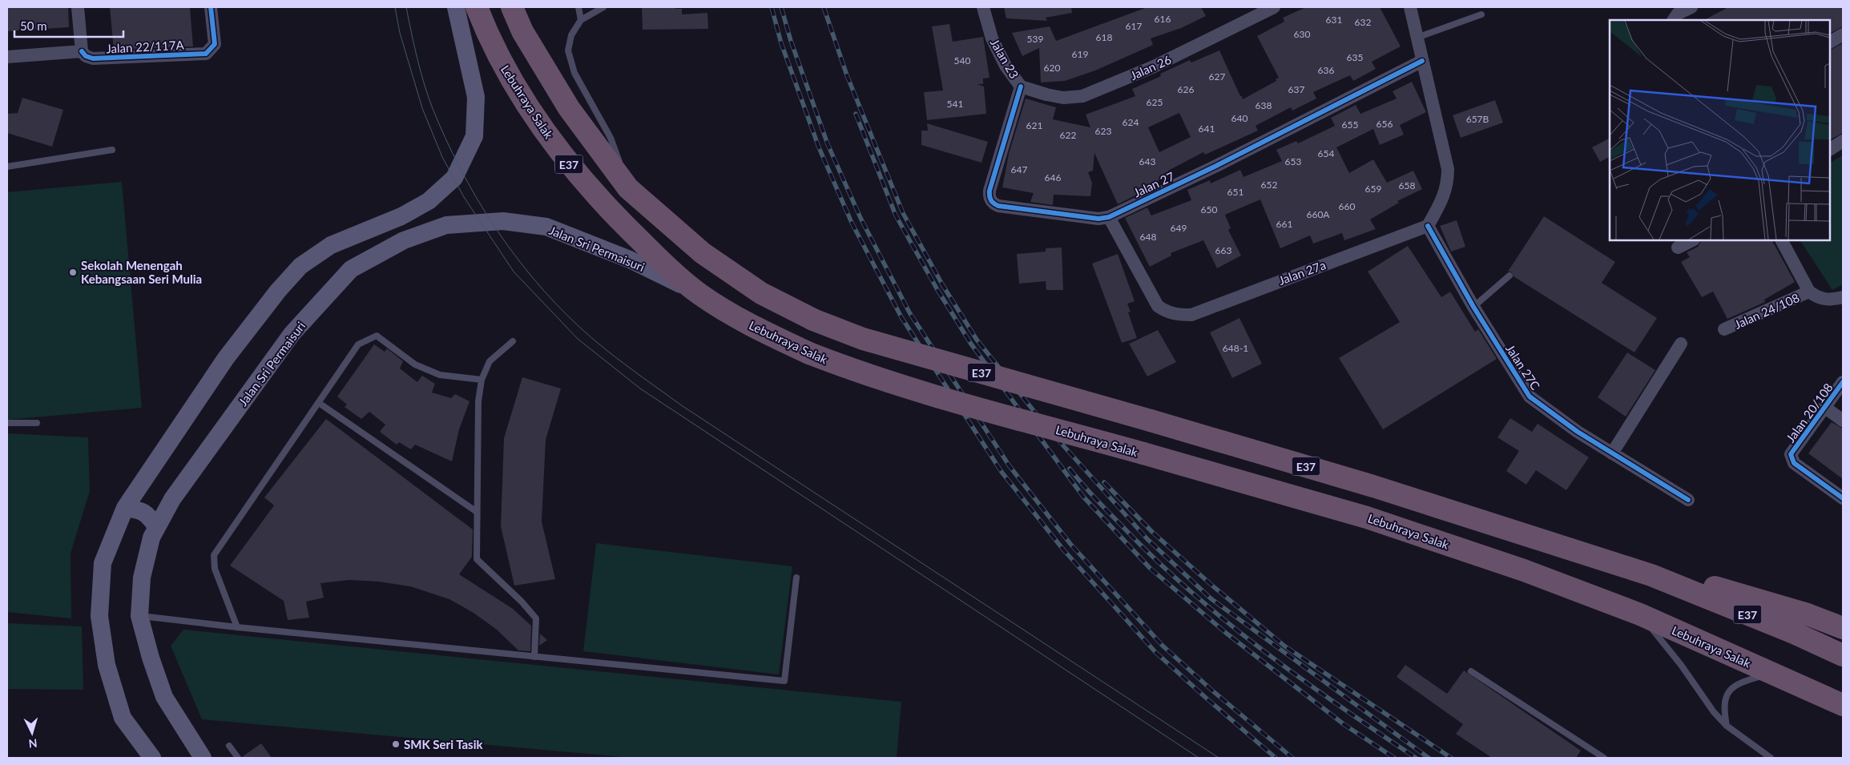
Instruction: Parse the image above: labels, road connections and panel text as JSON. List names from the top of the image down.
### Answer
{
  "streets": {
    "highway": ["Lebuhraya Salak", "E37"],
    "main road": ["Jalan Sri Permaisuri"],
    "street": [
      "Jalan 22/117A",
      "Jalan 23",
      "Jalan 26",
      "Jalan 27",
      "Jalan 27a",
      "Jalan 24/108",
      "Jalan 27C",
      "Jalan 20/108"
    ]
  },
  "crossings": [
    ["Jalan 23", "Jalan 26"],
    ["Jalan 23", "Jalan 27"],
    ["Jalan 26", "Jalan 27"],
    ["Lebuhraya Salak", "Jalan Sri Permaisuri"],
    ["Jalan 27", "Jalan 27a"],
    ["Jalan 27a", "Jalan 27C"]
  ],
  "places": ["Sekolah Menengah Kebangsaan Seri Mulia", "SMK Seri Tasik"],
  "house_numbers": [
    "616",
    "631",
    "632",
    "617",
    "630",
    "618",
    "539",
    "619",
    "635",
    "540",
    "620",
    "636",
    "627",
    "626",
    "637",
    "625",
    "541",
    "638",
    "640",
    "657B",
    "624",
    "656",
    "655",
    "621",
    "641",
    "623",
    "622",
    "654",
    "643",
    "653",
    "647",
    "646",
    "652",
    "658",
    "659",
    "651",
    "660",
    "650",
    "660A",
    "661",
    "649",
    "648",
    "663",
    "648-1"
  ],
  "scale_bar": "50 m",
  "north": "bottom"
}
